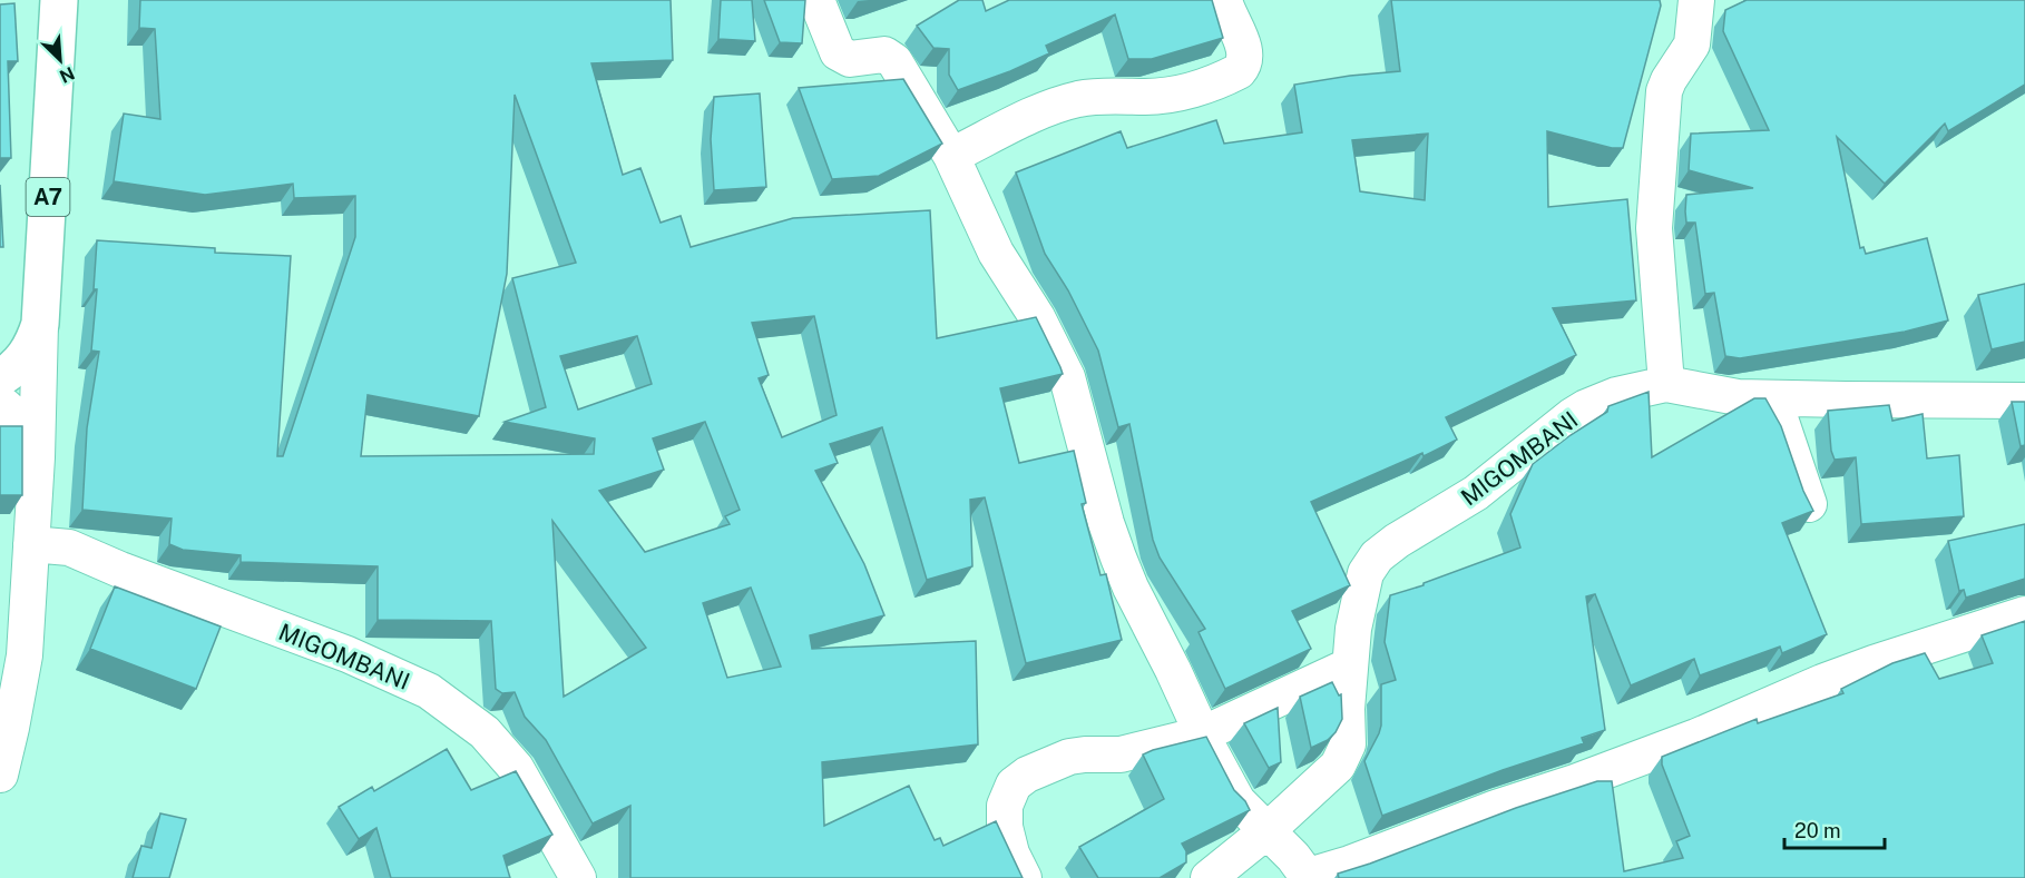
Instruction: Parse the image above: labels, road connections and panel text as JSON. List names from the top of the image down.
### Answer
{
  "streets": {
    "highway": ["A7"],
    "street": ["MIGOMBANI"]
  },
  "scale_bar": "20 m",
  "north": "bottom right"
}
